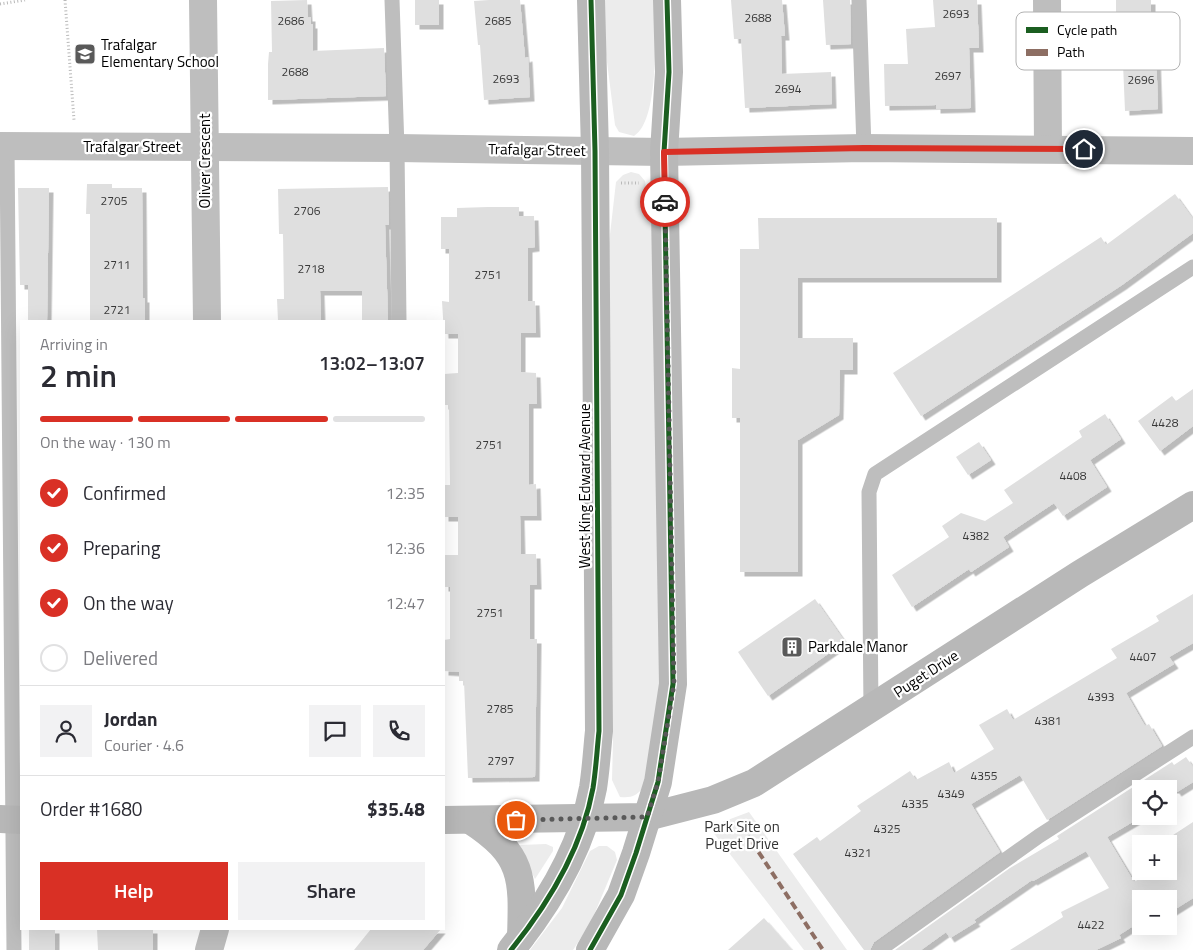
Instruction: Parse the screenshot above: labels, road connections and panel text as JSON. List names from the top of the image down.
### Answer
{
  "streets": {
    "main road": ["West King Edward Avenue", "Puget Drive"],
    "street": ["Trafalgar Street", "Oliver Crescent"]
  },
  "crossings": [
    ["Trafalgar Street", "Oliver Crescent"],
    ["Trafalgar Street", "West King Edward Avenue"],
    ["West King Edward Avenue", "Puget Drive"]
  ],
  "parks": ["Park Site on Puget Drive"],
  "places": {
    "school or university": ["Trafalgar Elementary School"],
    "building": ["Parkdale Manor"]
  },
  "house_numbers": [
    "2693",
    "2688",
    "2686",
    "2685",
    "2688",
    "2697",
    "2693",
    "2696",
    "2694",
    "2705",
    "2706",
    "2711",
    "2718",
    "2751",
    "2721",
    "4428",
    "2751",
    "4408",
    "4382",
    "2751",
    "4407",
    "4393",
    "2785",
    "4381",
    "2797",
    "4355",
    "4349",
    "4335",
    "4325",
    "4321",
    "4422"
  ],
  "legend": ["Cycle path", "Path"],
  "page": {
    "heading": ["2 min", "Arriving in", "13:02–13:07"],
    "panel": [
      "Jordan",
      "Courier · 4.6",
      "Order #1680",
      "$35.48"
    ],
    "bar": "On the way · 130 m",
    "list": [
      ["Confirmed", "12:35"],
      ["Preparing", "12:36"],
      ["On the way", "12:47"],
      "Delivered"
    ],
    "map_buttons": ["+", "−"],
    "buttons": ["Help", "Share"]
  }
}
